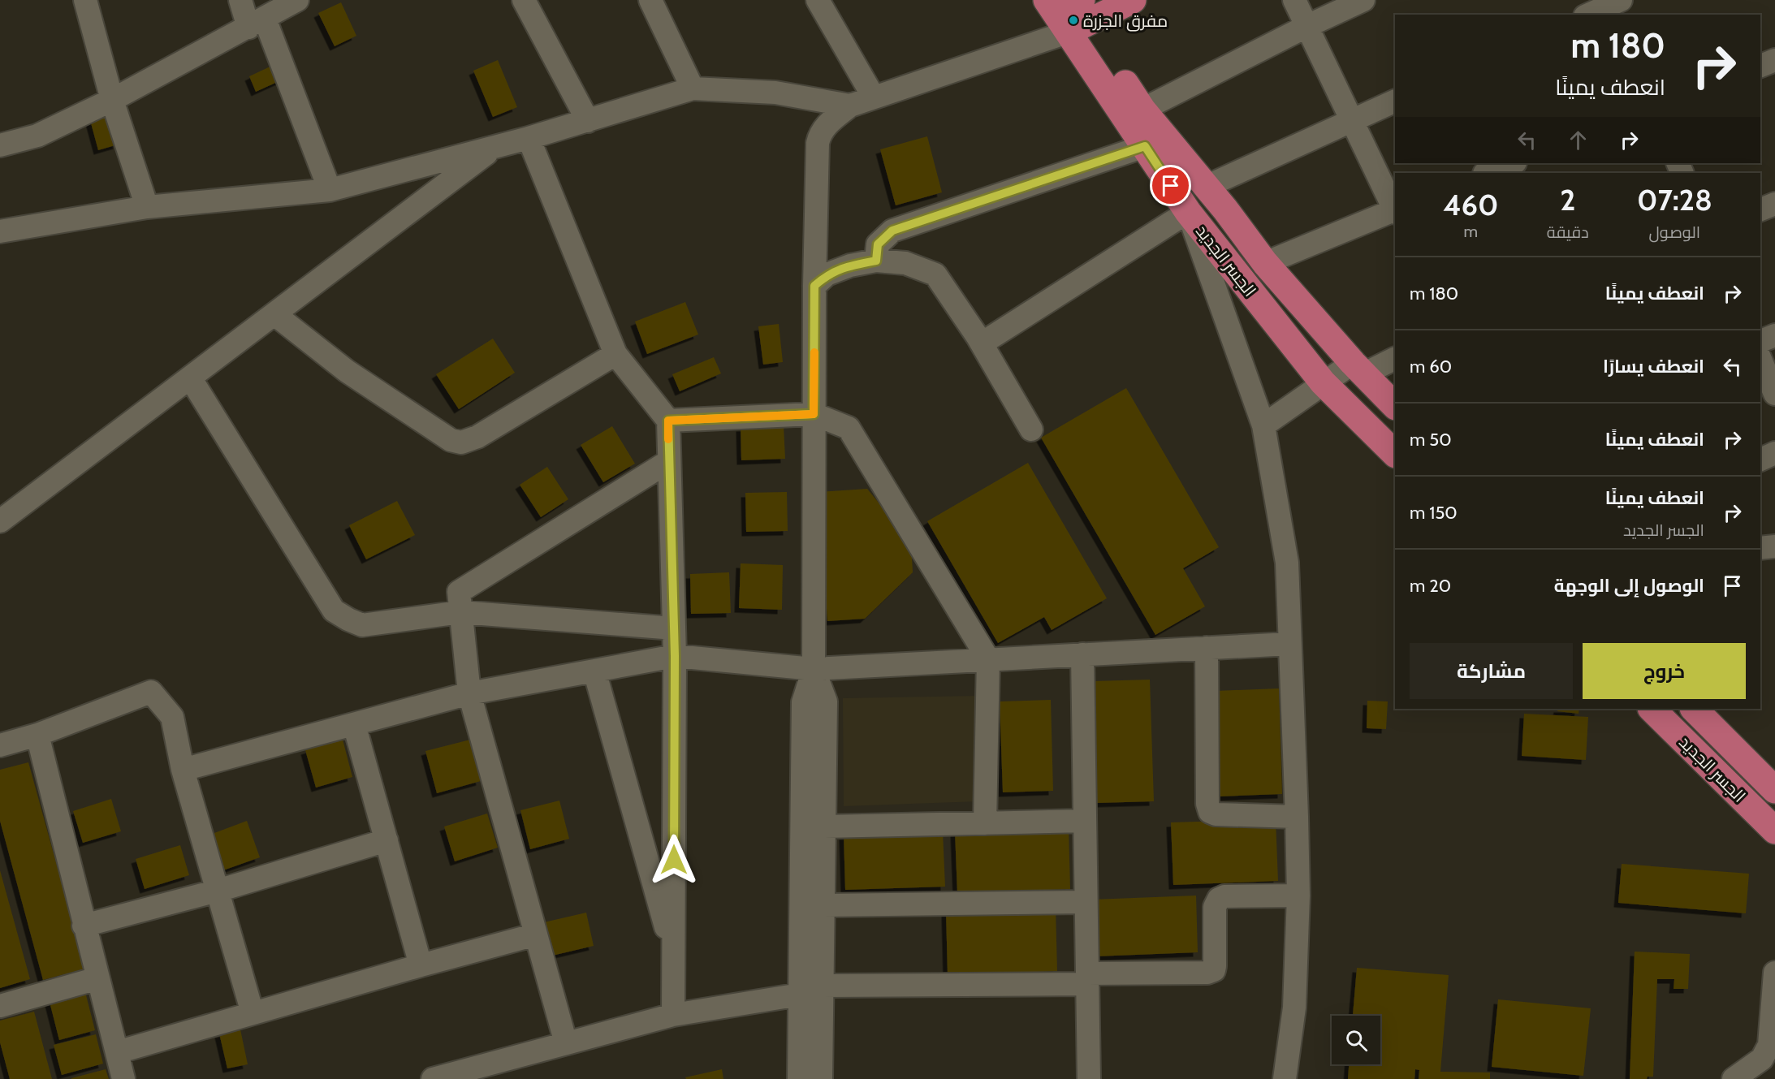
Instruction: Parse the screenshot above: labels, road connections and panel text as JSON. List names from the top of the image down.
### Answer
{
  "streets": {
    "main road": ["الجسر الجديد"]
  },
  "places": ["مفرق الجزرة"],
  "page": {
    "turn": ["180 m", "انعطف يمينًا"],
    "eta": [
      "07:28",
      "الوصول",
      "2",
      "دقيقة",
      "460",
      "m"
    ],
    "list": [
      {
        "name": "انعطف يمينًا",
        "value": "180 m"
      },
      {
        "name": "انعطف يسارًا",
        "value": "60 m"
      },
      {
        "name": "انعطف يمينًا",
        "value": "50 m"
      },
      {
        "name": "انعطف يمينًا",
        "note": "الجسر الجديد",
        "value": "150 m"
      },
      {
        "name": "الوصول إلى الوجهة",
        "value": "20 m"
      }
    ],
    "buttons": ["خروج", "مشاركة"]
  }
}
